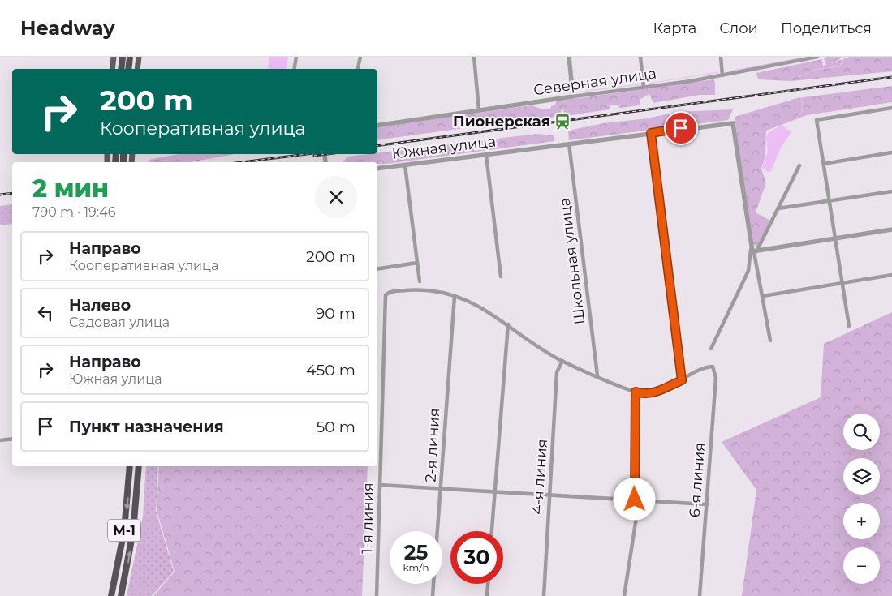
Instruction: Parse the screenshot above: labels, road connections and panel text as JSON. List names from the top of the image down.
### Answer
{
  "streets": {
    "highway": ["М-1"],
    "street": [
      "Северная улица",
      "Южная улица",
      "Школьная улица",
      "2-я линия",
      "4-я линия",
      "6-я линия",
      "1-я линия"
    ]
  },
  "crossings": [
    ["Южная улица", "Школьная улица"],
    ["2-я линия", "1-я линия"]
  ],
  "places": {
    "station": ["Пионерская"]
  },
  "page": {
    "header": "Headway",
    "nav": ["Карта", "Слои", "Поделиться"],
    "turn": ["200 m", "Кооперативная улица"],
    "heading": ["2 мин", "790 m · 19:46"],
    "list": [
      {
        "name": "Направо",
        "note": "Кооперативная улица",
        "value": "200 m"
      },
      {
        "name": "Налево",
        "note": "Садовая улица",
        "value": "90 m"
      },
      {
        "name": "Направо",
        "note": "Южная улица",
        "value": "450 m"
      },
      {
        "name": "Пункт назначения",
        "value": "50 m"
      }
    ],
    "map_buttons": ["+", "−"],
    "speed": "25 km/h",
    "limit": "30"
  }
}
